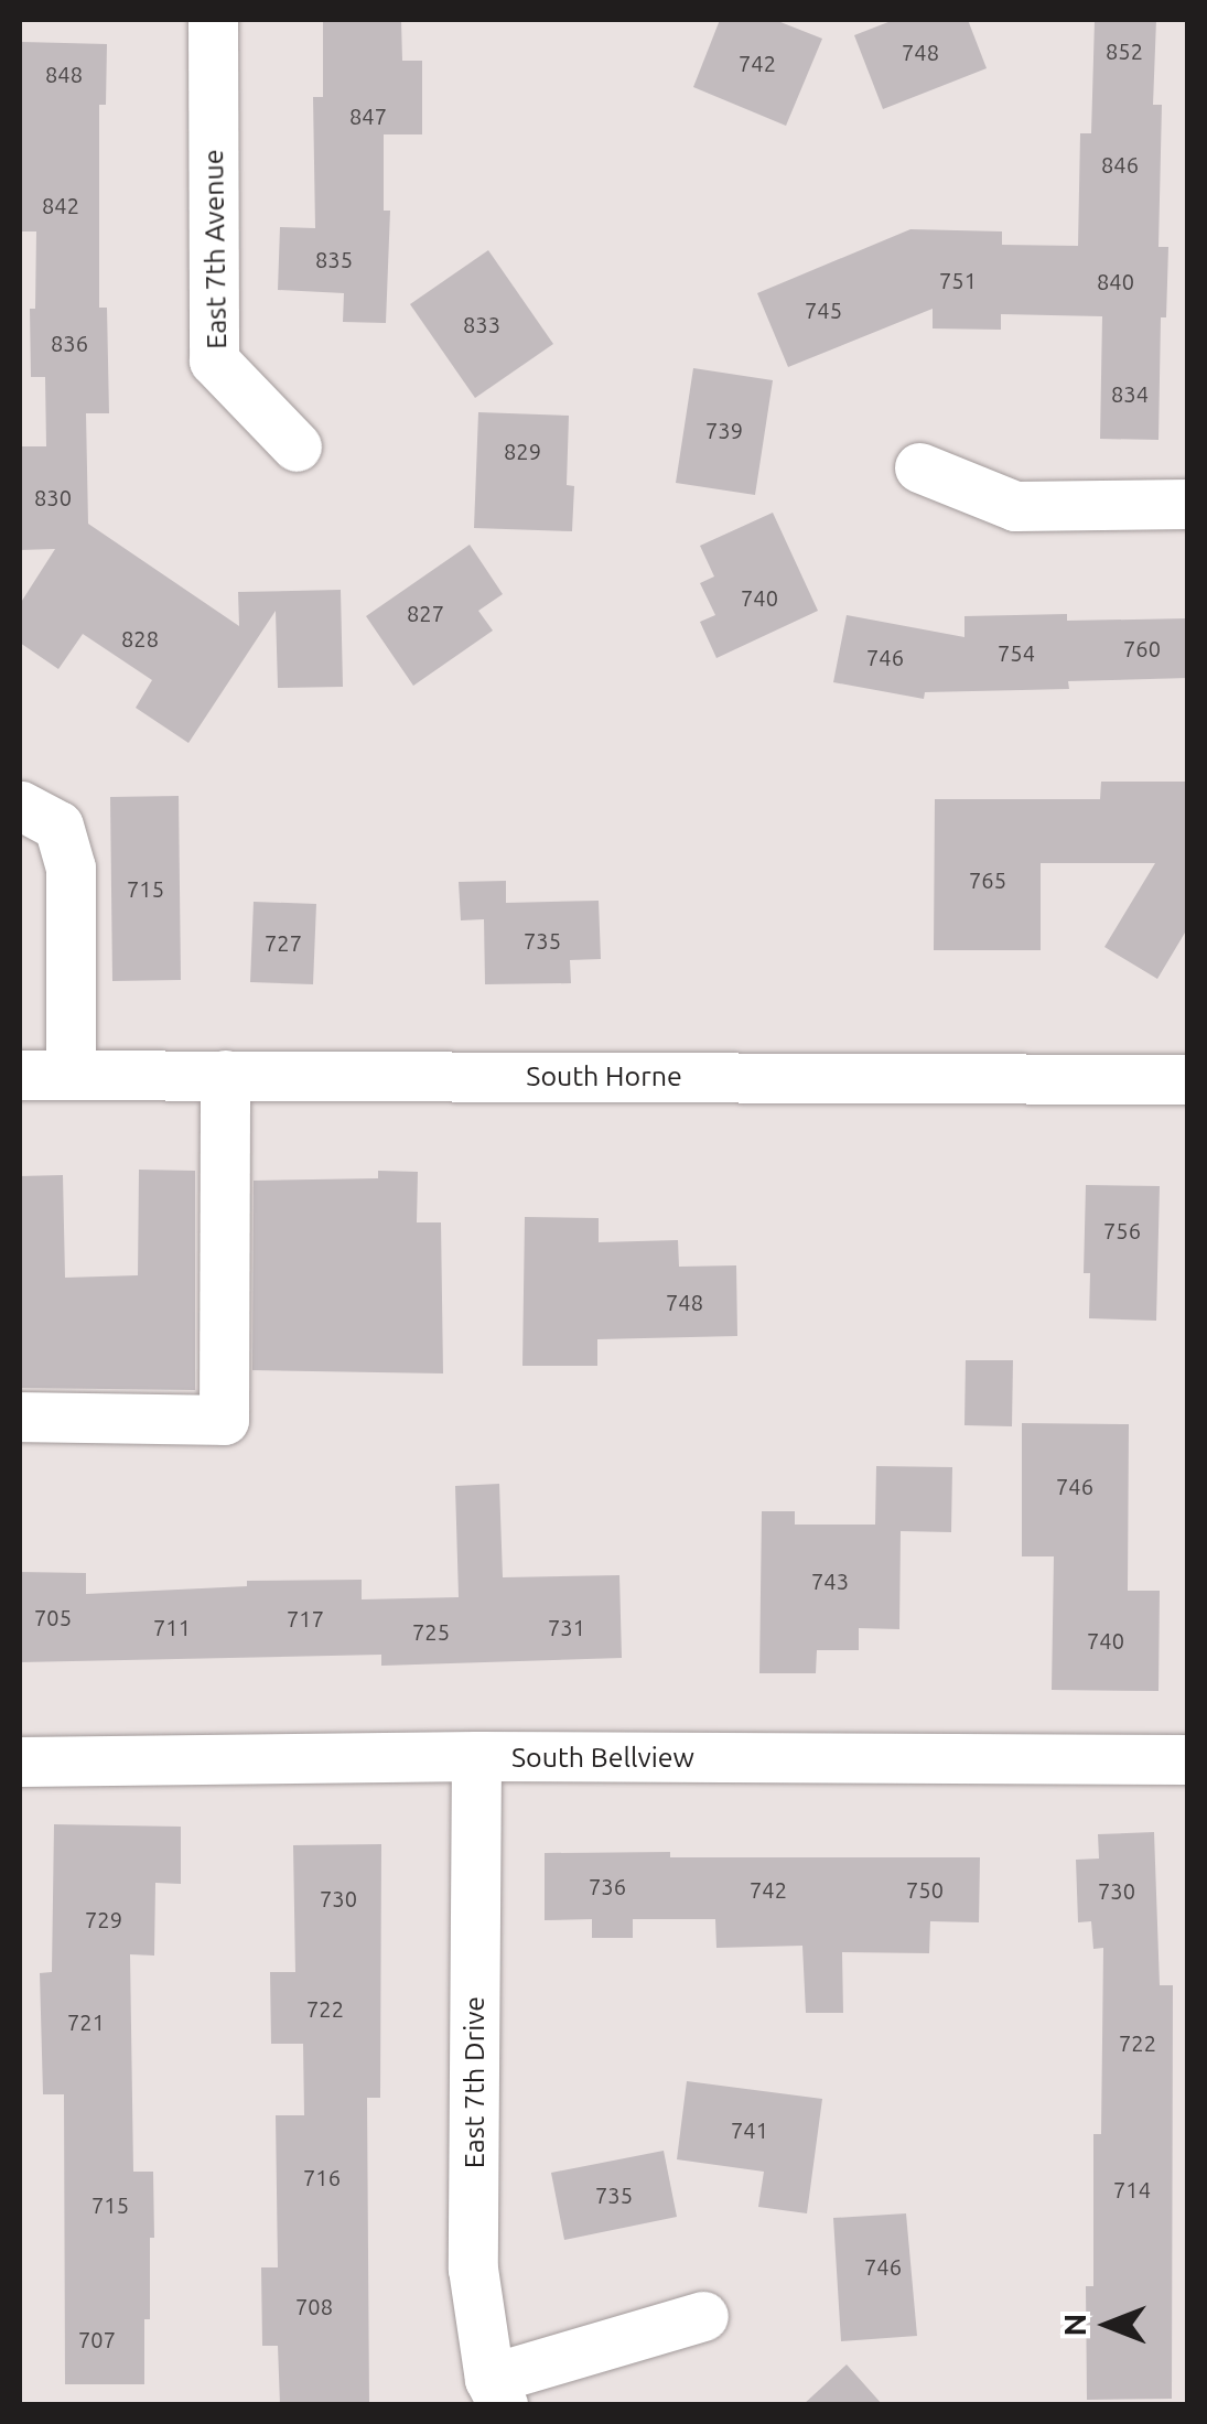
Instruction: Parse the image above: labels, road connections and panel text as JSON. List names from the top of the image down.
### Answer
{
  "streets": {
    "street": [
      "East 7th Avenue",
      "South Horne",
      "South Bellview",
      "East 7th Drive"
    ]
  },
  "crossings": [
    ["South Bellview", "East 7th Drive"]
  ],
  "house_numbers": [
    "852",
    "748",
    "742",
    "848",
    "847",
    "846",
    "842",
    "835",
    "751",
    "840",
    "745",
    "833",
    "836",
    "834",
    "739",
    "829",
    "830",
    "740",
    "827",
    "828",
    "760",
    "754",
    "746",
    "765",
    "715",
    "735",
    "727",
    "756",
    "748",
    "746",
    "743",
    "705",
    "717",
    "711",
    "731",
    "725",
    "740",
    "736",
    "742",
    "750",
    "730",
    "730",
    "729",
    "722",
    "721",
    "722",
    "741",
    "716",
    "714",
    "735",
    "715",
    "746",
    "708",
    "707"
  ],
  "north": "left"
}
